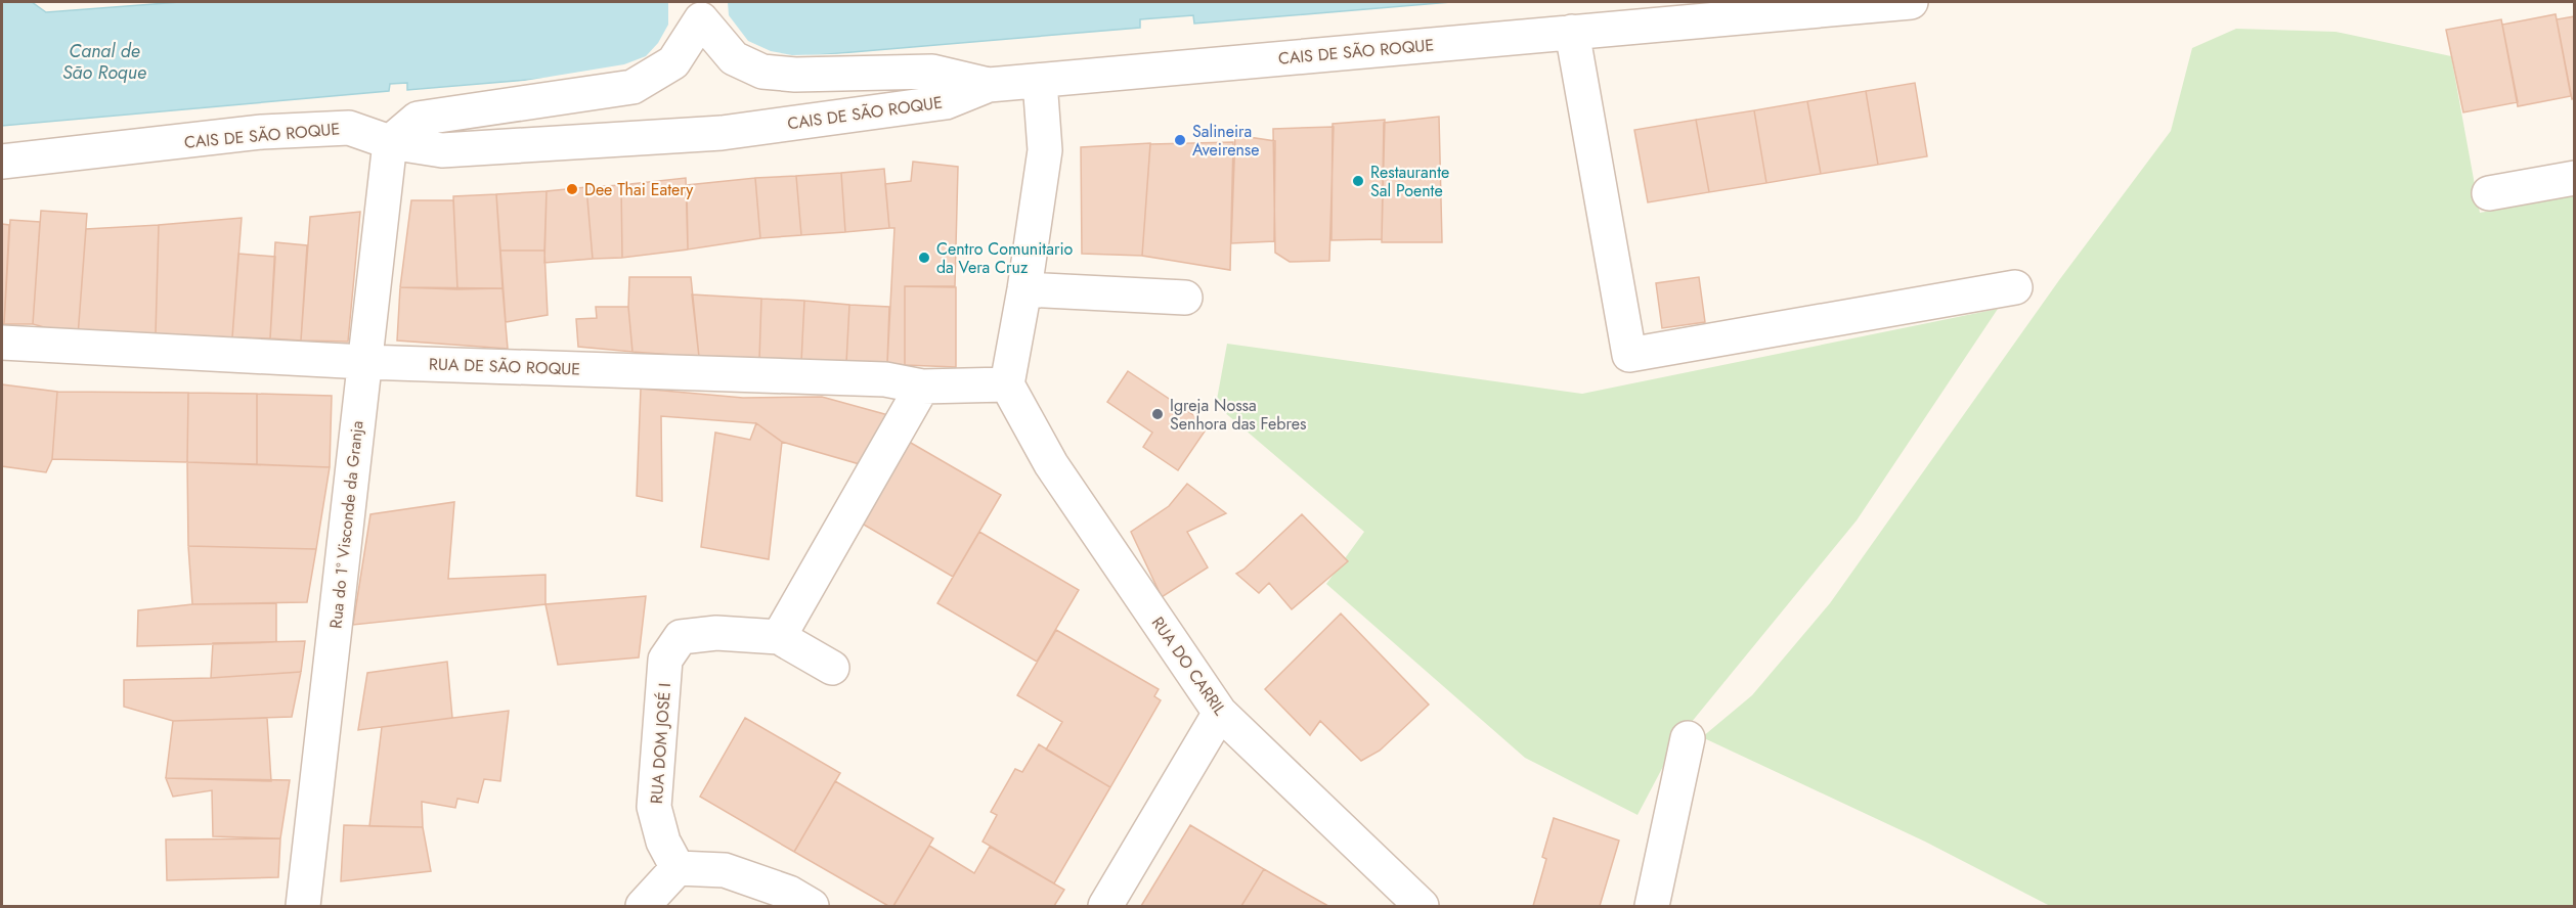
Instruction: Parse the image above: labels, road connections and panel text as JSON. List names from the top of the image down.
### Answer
{
  "streets": {
    "street": [
      "CAIS DE SÃO ROQUE",
      "RUA DE SÃO ROQUE",
      "Rua do 1º Visconde da Granja",
      "RUA DO CARRIL",
      "RUA DOM JOSÉ I"
    ]
  },
  "crossings": [
    ["CAIS DE SÃO ROQUE", "Rua do 1º Visconde da Granja"],
    ["RUA DE SÃO ROQUE", "Rua do 1º Visconde da Granja"],
    ["RUA DE SÃO ROQUE", "RUA DO CARRIL"]
  ],
  "water": ["Canal de São Roque"],
  "places": [
    "Salineira Aveirense",
    "Restaurante Sal Poente",
    "Dee Thai Eatery",
    "Centro Comunitario da Vera Cruz",
    "Igreja Nossa Senhora das Febres"
  ]
}
